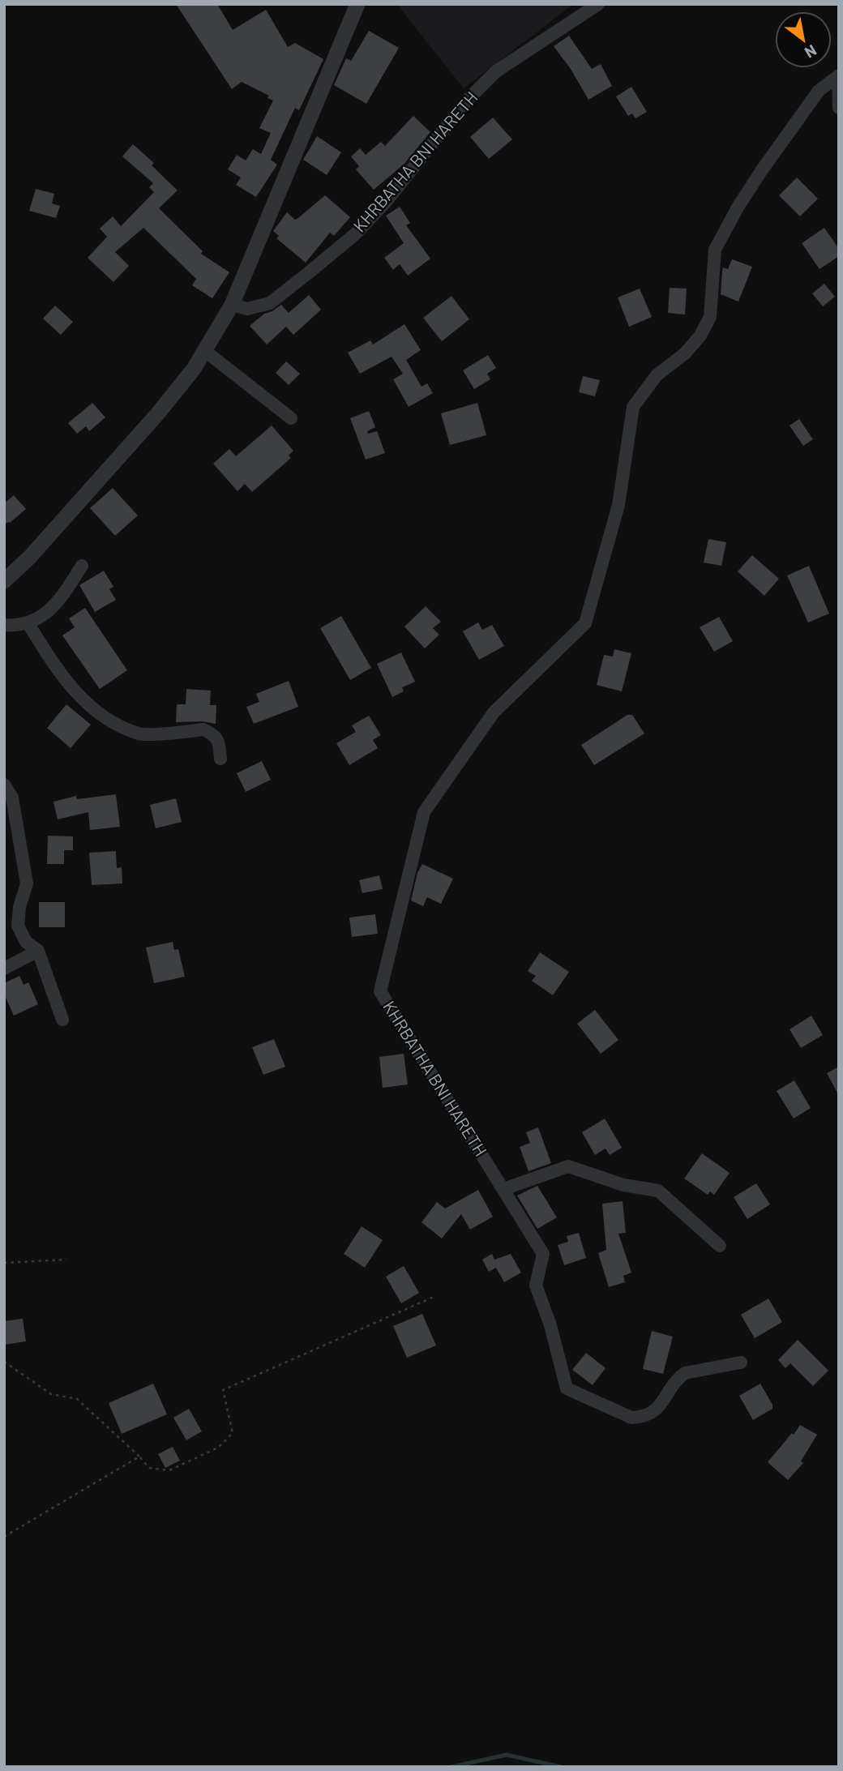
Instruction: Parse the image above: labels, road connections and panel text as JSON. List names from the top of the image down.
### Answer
{
  "streets": {
    "street": ["KHRBATHA BNI HARETH"]
  },
  "north": "bottom right"
}
